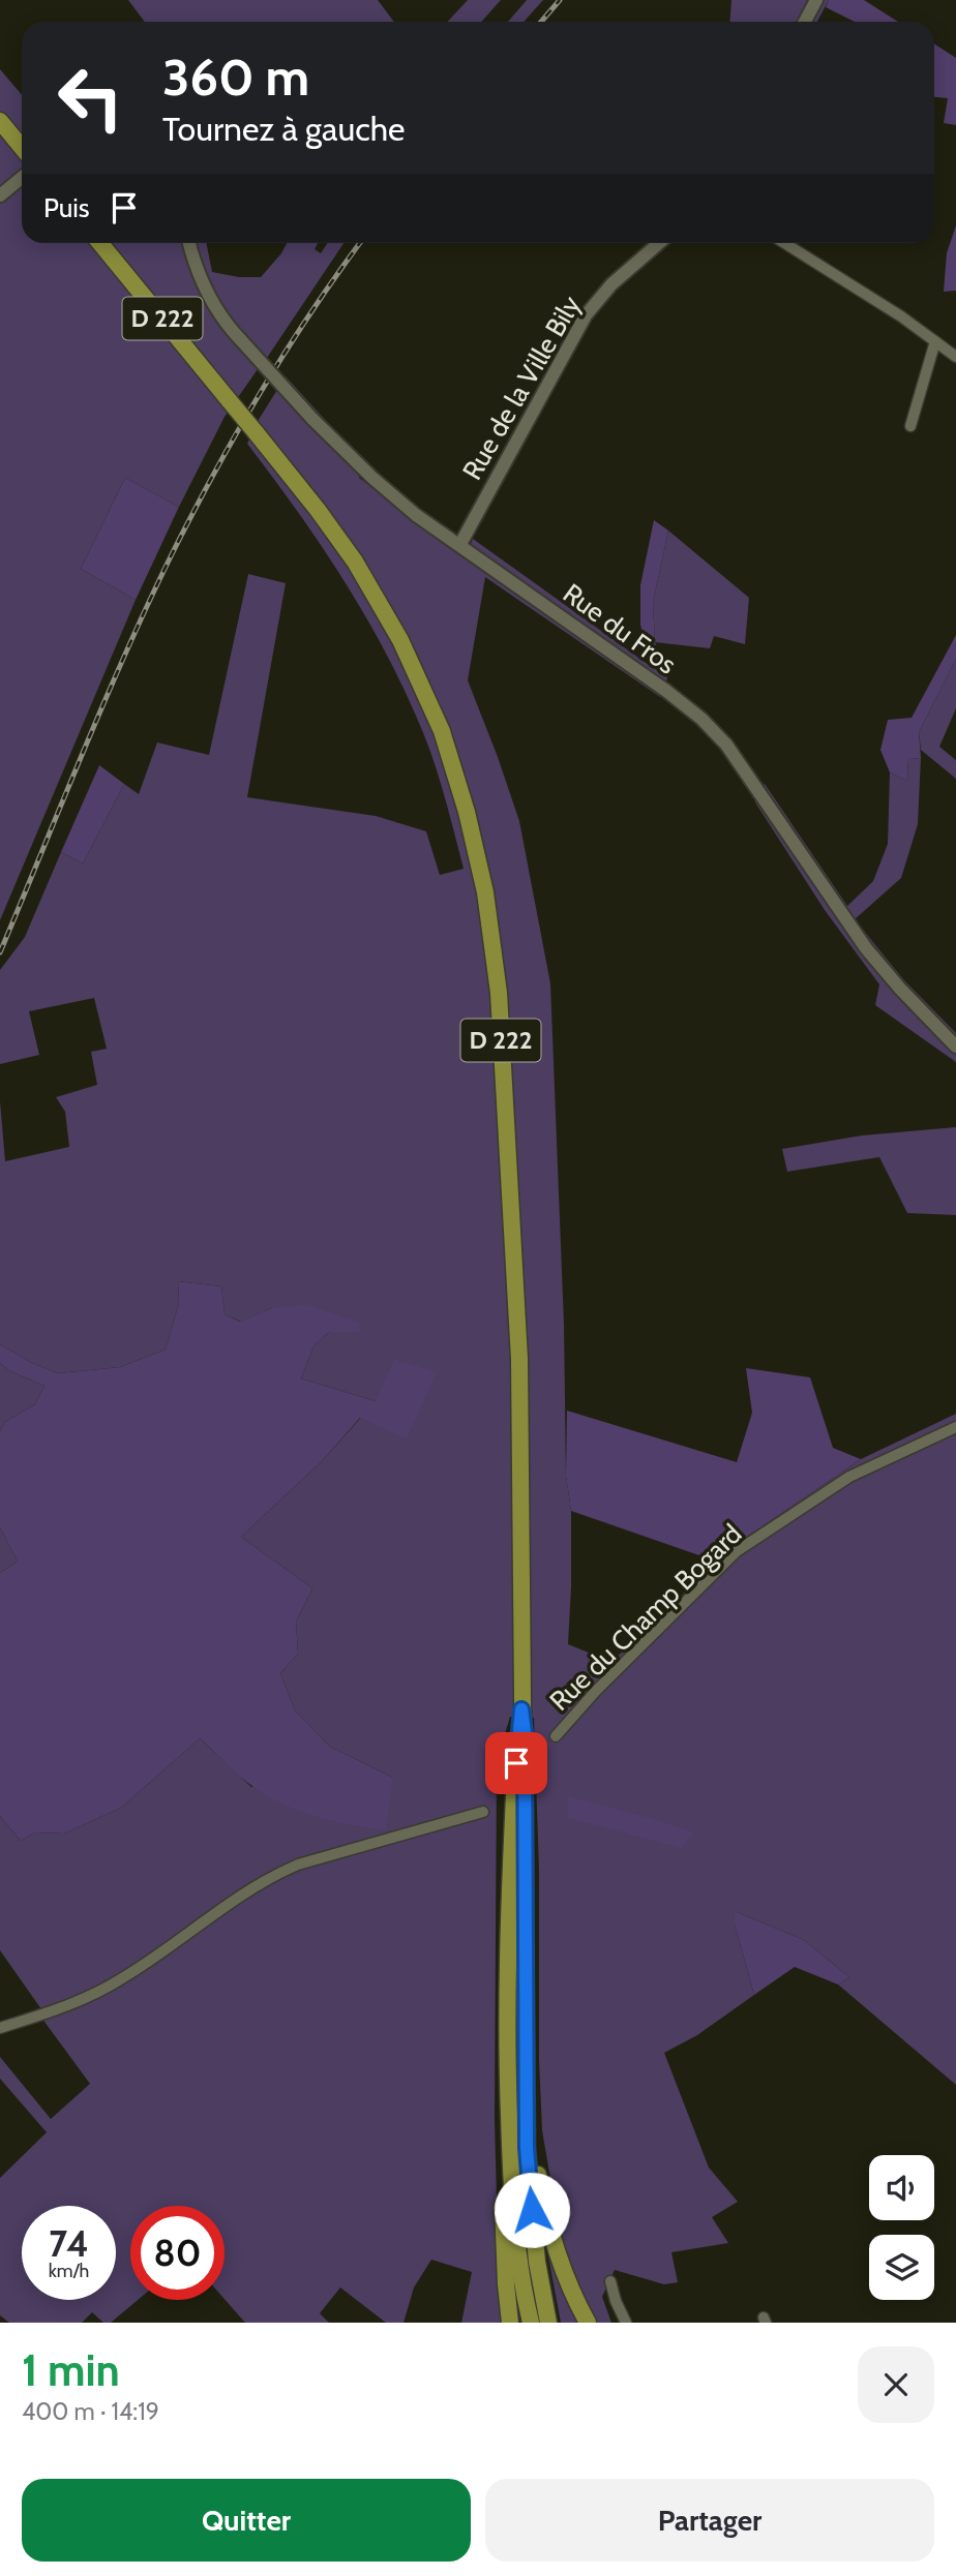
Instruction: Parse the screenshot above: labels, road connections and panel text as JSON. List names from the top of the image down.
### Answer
{
  "streets": {
    "highway": ["D 222"],
    "street": ["Rue de la Ville Bily", "Rue du Fros", "Rue du Champ Bogard"]
  },
  "crossings": [
    ["Rue de la Ville Bily", "Rue du Fros"]
  ],
  "page": {
    "turn": ["360 m", "Tournez à gauche"],
    "then": "Puis",
    "speed": "74 km/h",
    "limit": "80",
    "heading": ["1 min", "400 m · 14:19"],
    "buttons": ["Quitter", "Partager"]
  }
}
